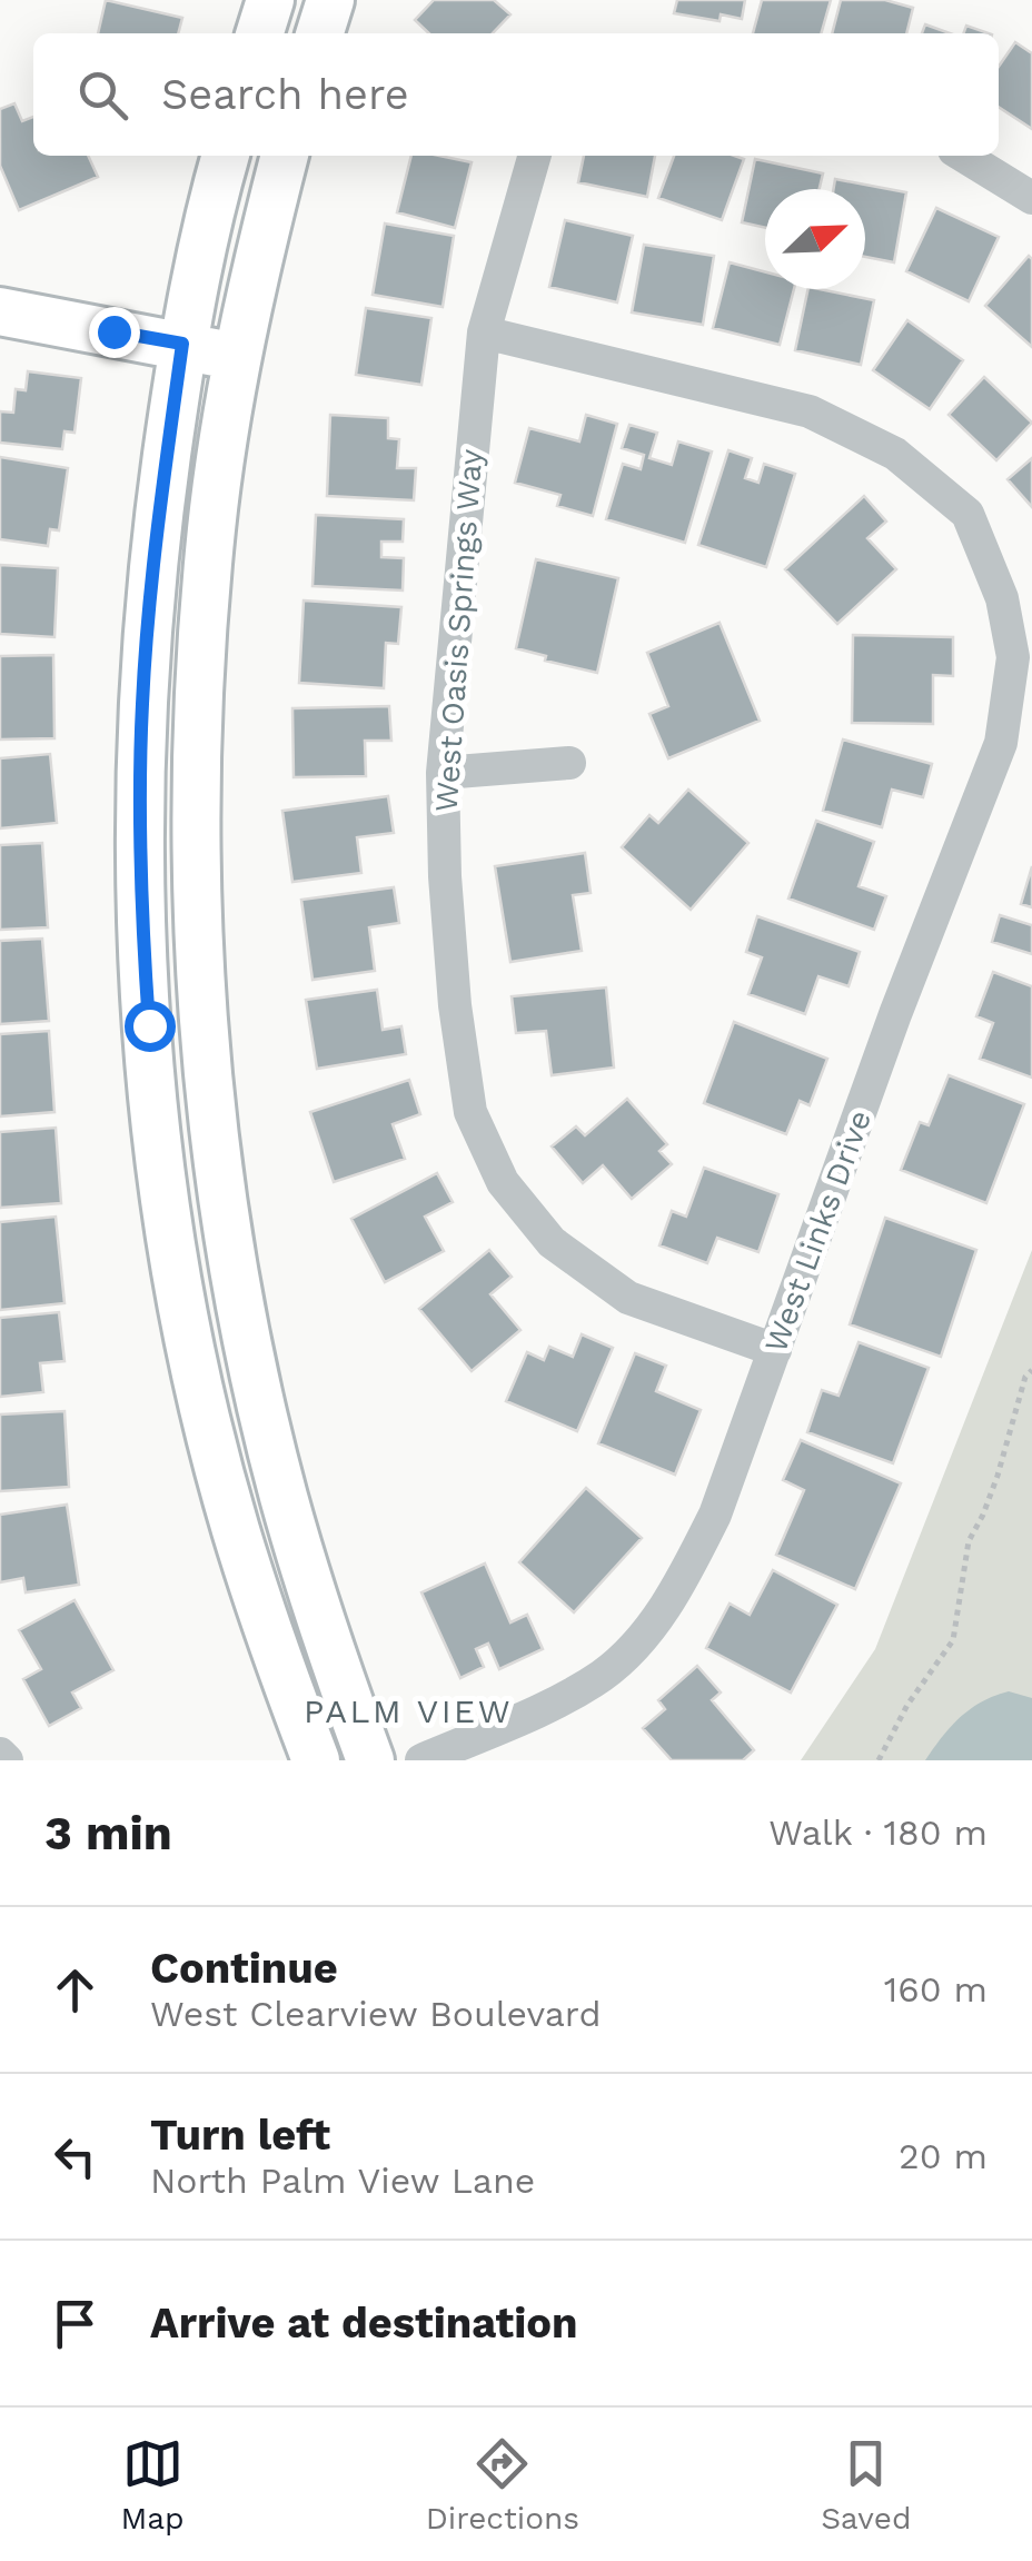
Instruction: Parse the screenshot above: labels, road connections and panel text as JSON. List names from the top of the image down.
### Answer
{
  "streets": {
    "street": ["West Oasis Springs Way", "West Links Drive"]
  },
  "crossings": [
    ["West Oasis Springs Way", "West Links Drive"]
  ],
  "districts": ["PALM VIEW"],
  "north": "top right",
  "page": {
    "search": "Search here",
    "heading": ["3 min", "Walk · 180 m"],
    "list": [
      ["Continue", "West Clearview Boulevard", "160 m"],
      ["Turn left", "North Palm View Lane", "20 m"],
      "Arrive at destination"
    ],
    "nav": ["Map", "Directions", "Saved"]
  }
}
